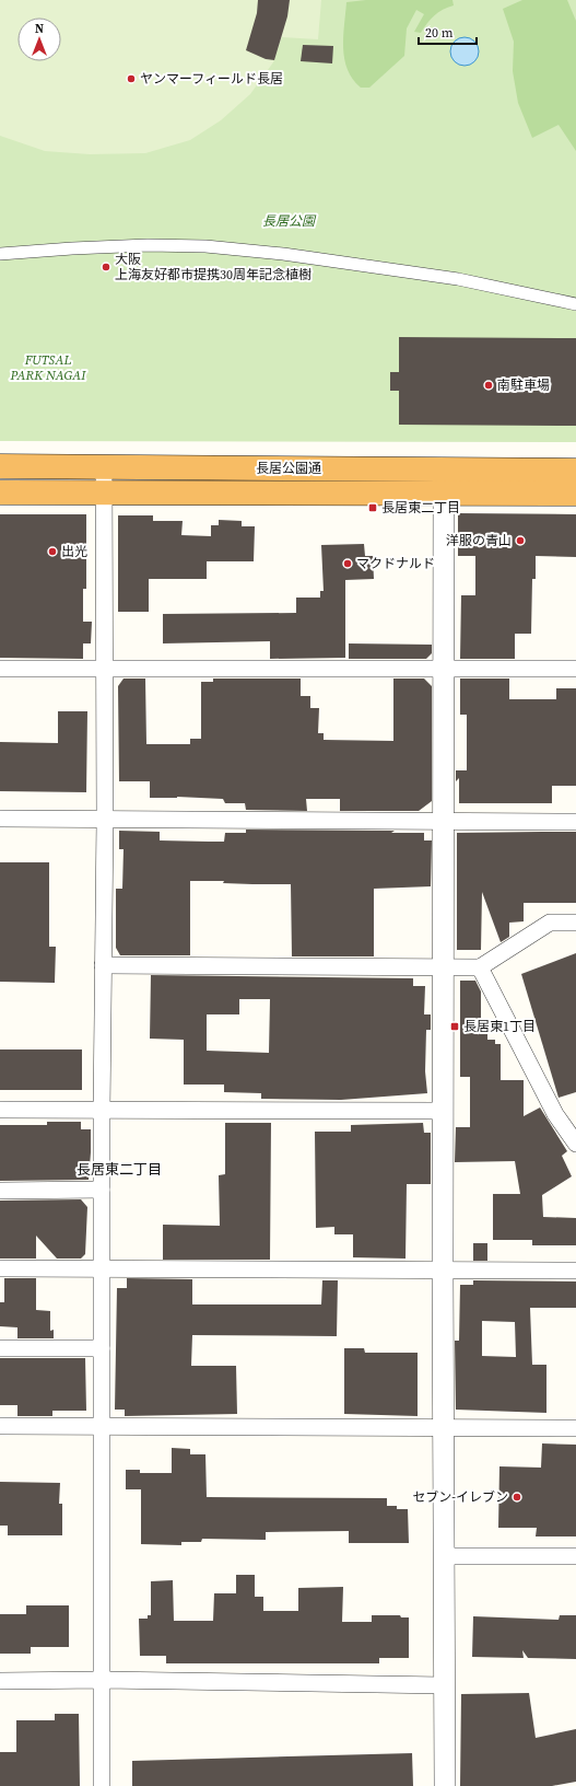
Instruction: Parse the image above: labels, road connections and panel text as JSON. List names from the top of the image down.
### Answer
{
  "streets": {
    "highway": ["長居公園通"]
  },
  "districts": ["長居東二丁目"],
  "parks": ["長居公園", "FUTSAL PARK NAGAI"],
  "places": {
    "other": [
      "ヤンマーフィールド長居",
      "大阪 上海友好都市提携30周年記念植樹",
      "南駐車場",
      "洋服の青山",
      "出光",
      "マクドナルド",
      "セブン-イレブン"
    ],
    "transit": ["長居東二丁目", "長居東1丁目"]
  },
  "scale_bar": "20 m",
  "north": "top"
}
